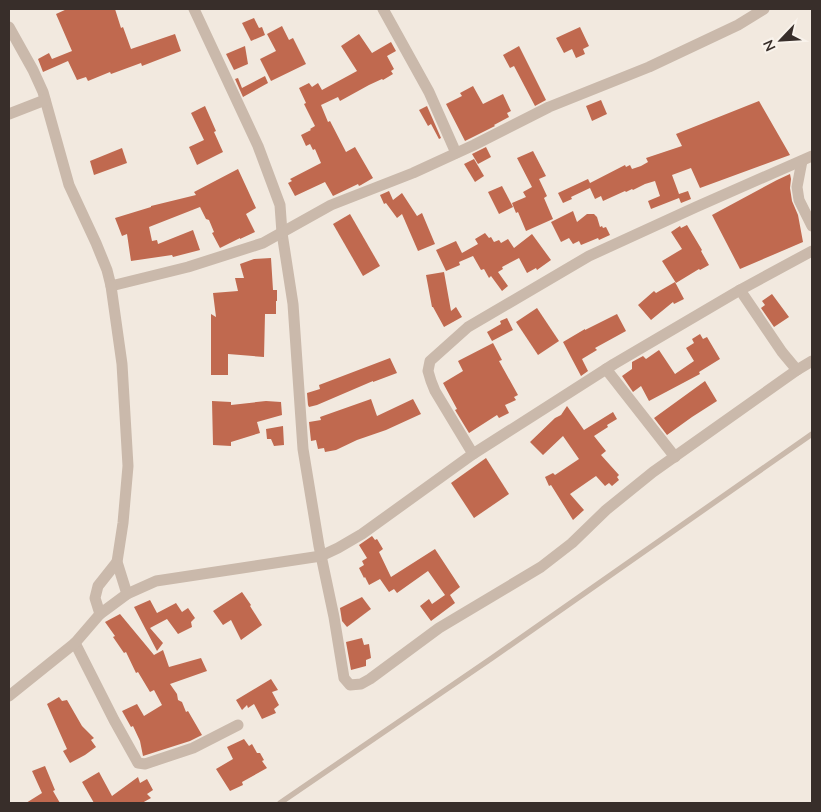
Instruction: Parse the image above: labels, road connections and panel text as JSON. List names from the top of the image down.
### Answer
{
  "north": "bottom left"
}
